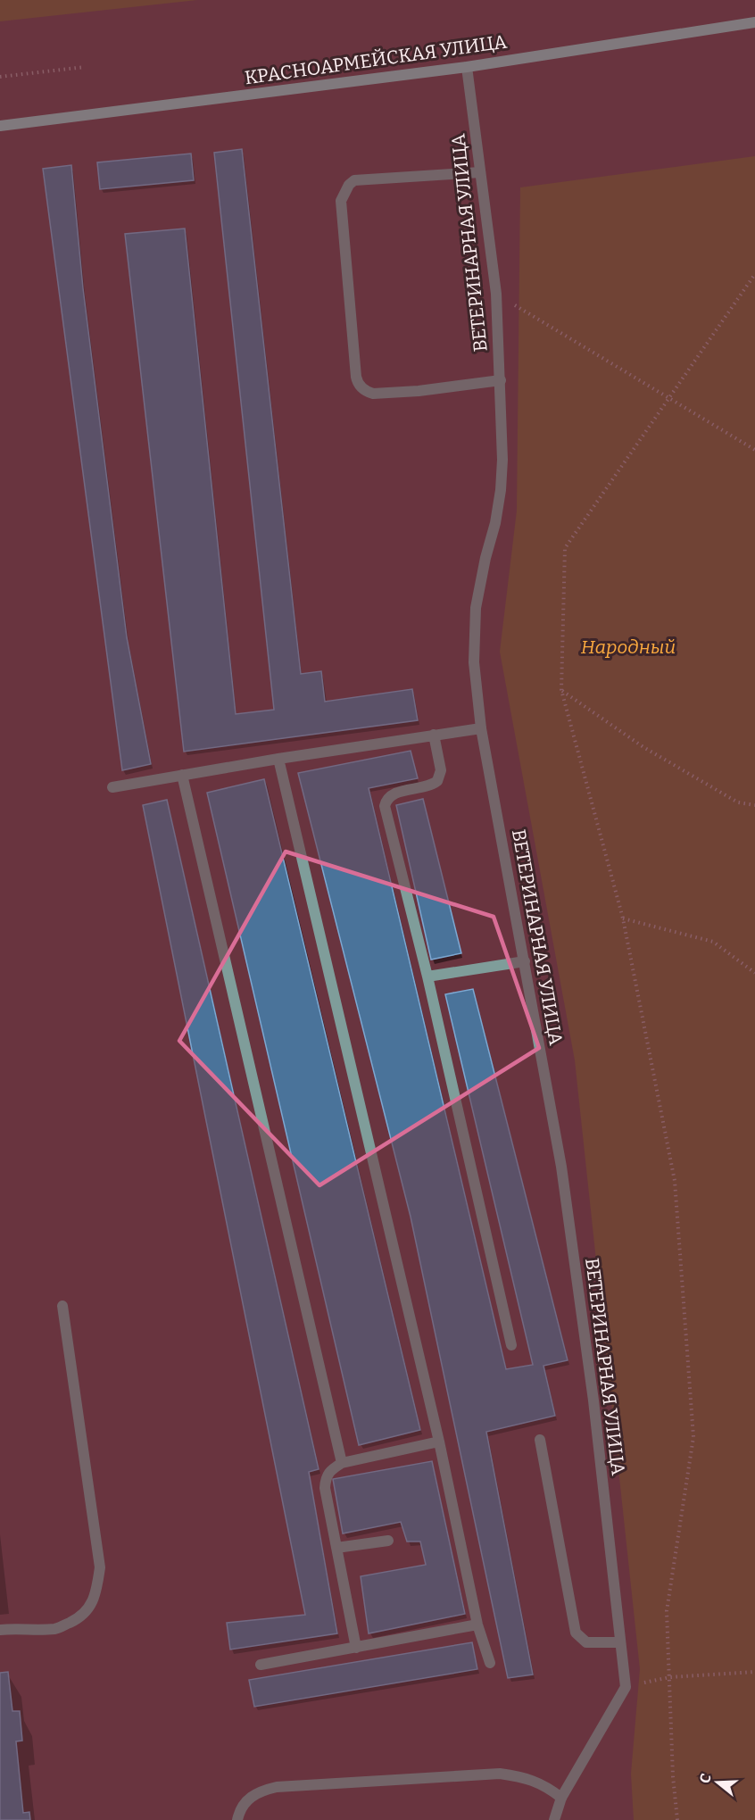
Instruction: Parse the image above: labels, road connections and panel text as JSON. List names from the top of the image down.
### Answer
{
  "streets": {
    "street": ["КРАСНОАРМЕЙСКАЯ УЛИЦА", "ВЕТЕРИНАРНАЯ УЛИЦА"]
  },
  "crossings": [
    ["КРАСНОАРМЕЙСКАЯ УЛИЦА", "ВЕТЕРИНАРНАЯ УЛИЦА"]
  ],
  "parks": ["Народный"],
  "north": "left"
}
